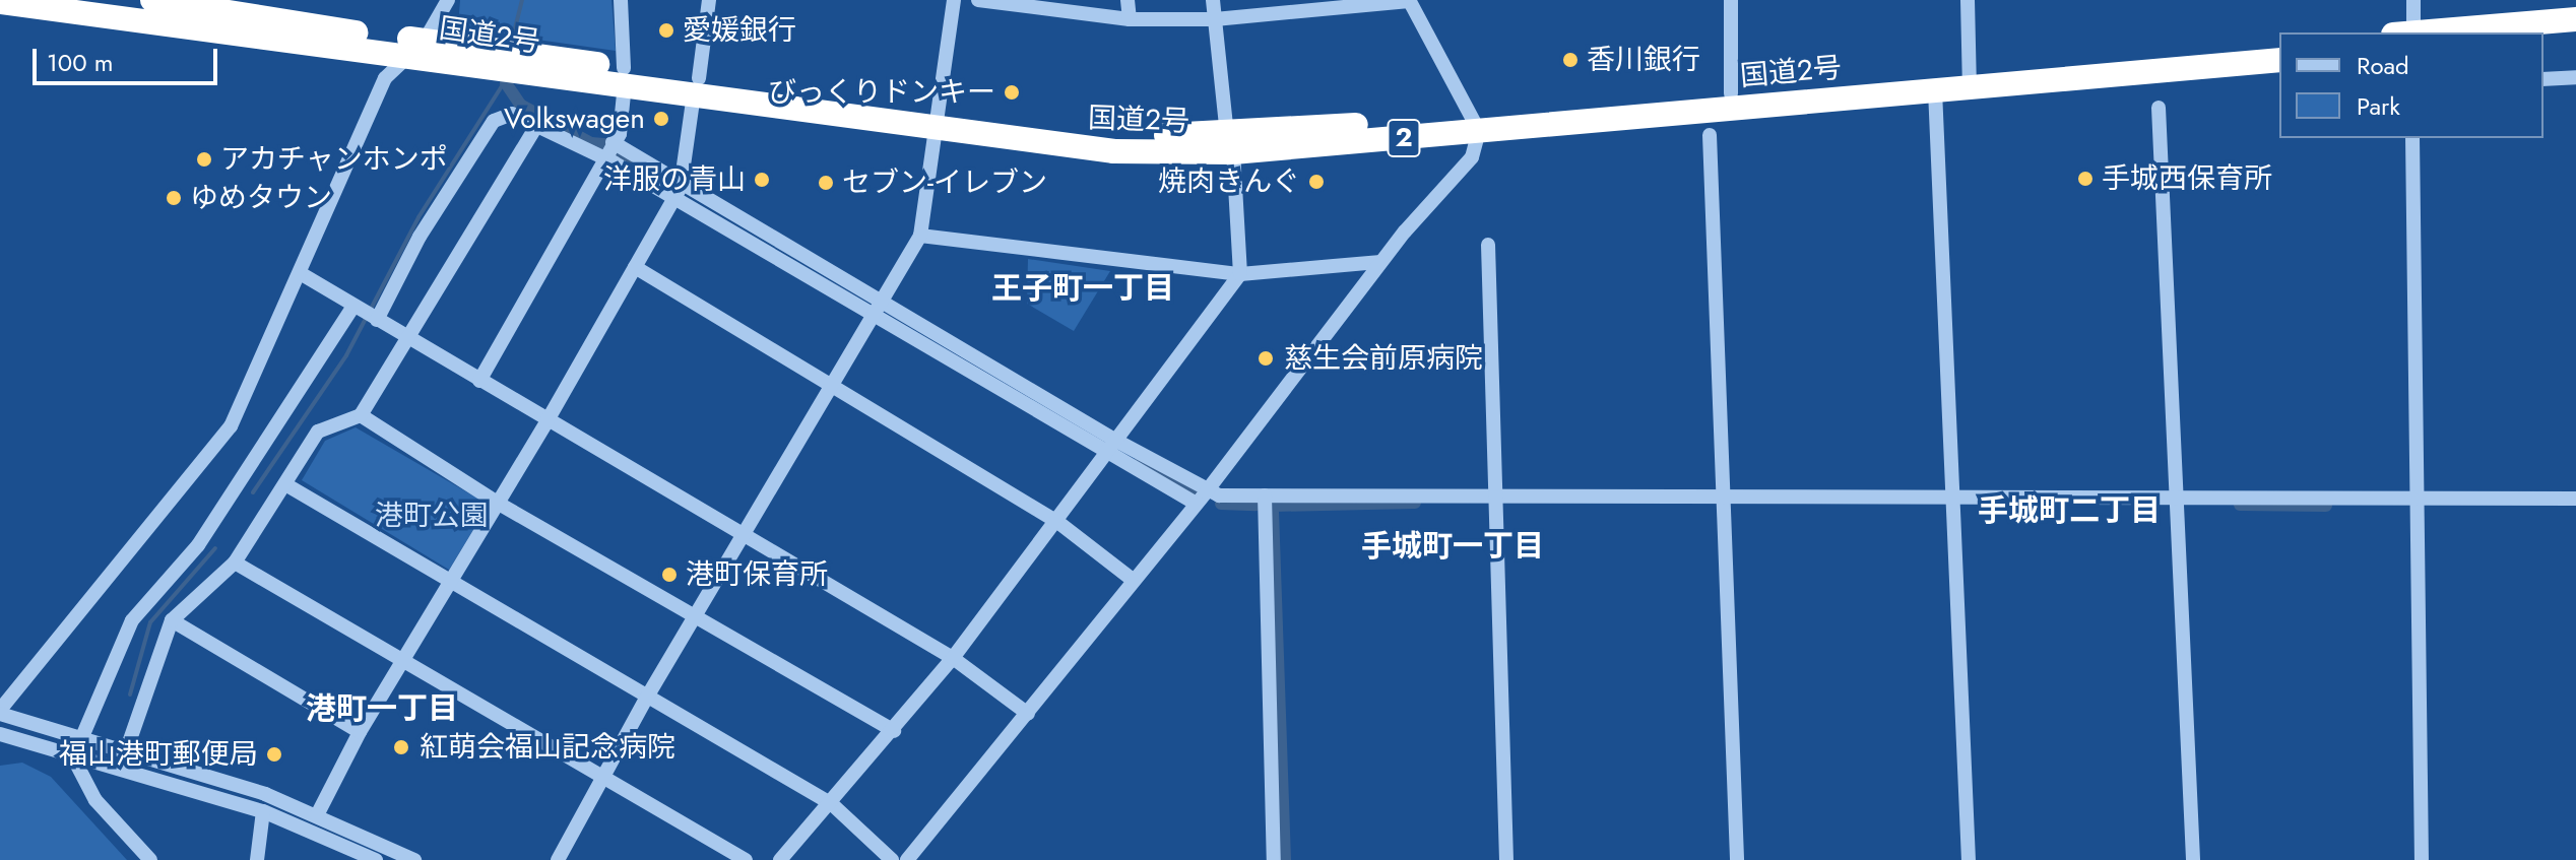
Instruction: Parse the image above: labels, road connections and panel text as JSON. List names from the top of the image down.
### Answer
{
  "streets": {
    "highway": ["国道2号", "2"]
  },
  "districts": [
    "王子町一丁目",
    "手城町二丁目",
    "手城町一丁目",
    "港町一丁目"
  ],
  "parks": ["港町公園"],
  "places": [
    "愛媛銀行",
    "香川銀行",
    "びっくりドンキー",
    "Volkswagen",
    "アカチャンホンポ",
    "手城西保育所",
    "洋服の青山",
    "焼肉きんぐ",
    "セブン-イレブン",
    "ゆめタウン",
    "慈生会前原病院",
    "港町保育所",
    "紅萌会福山記念病院",
    "福山港町郵便局"
  ],
  "legend": ["Road", "Park"],
  "scale_bar": "100 m"
}
